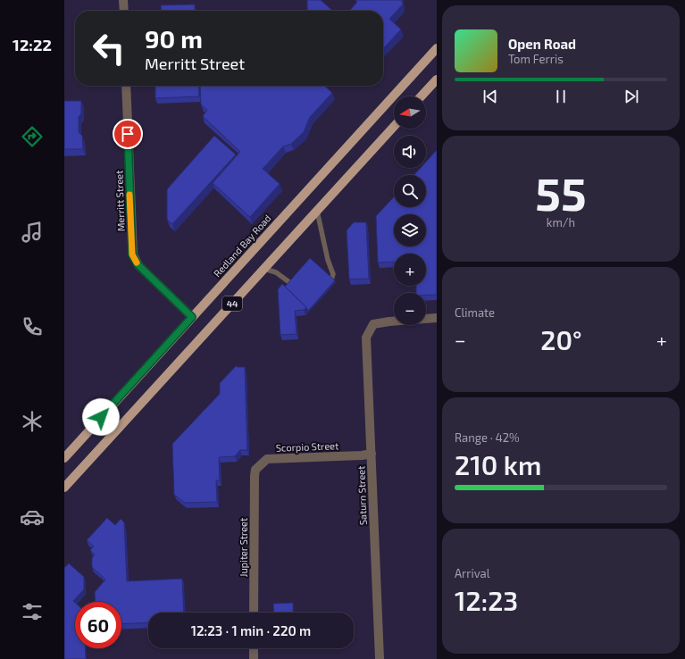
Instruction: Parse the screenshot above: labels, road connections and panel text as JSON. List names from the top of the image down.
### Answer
{
  "streets": {
    "main road": ["Redland Bay Road", "44"],
    "street": [
      "Merritt Street",
      "Scorpio Street",
      "Saturn Street",
      "Jupiter Street"
    ]
  },
  "crossings": [
    ["Merritt Street", "Redland Bay Road"],
    ["Scorpio Street", "Saturn Street"],
    ["Scorpio Street", "Jupiter Street"]
  ],
  "north": "left",
  "page": {
    "tabs": "12:22",
    "turn": ["90 m", "Merritt Street"],
    "song": ["Open Road", "Tom Ferris"],
    "map_buttons": ["+", "−"],
    "tile": [
      ["55", "km/h"],
      "Climate",
      ["Range · 42%", "210 km"],
      ["Arrival", "12:23"]
    ],
    "heat": ["−", "20°", "+"],
    "limit": "60",
    "trip": "12:23 · 1 min · 220 m"
  }
}
